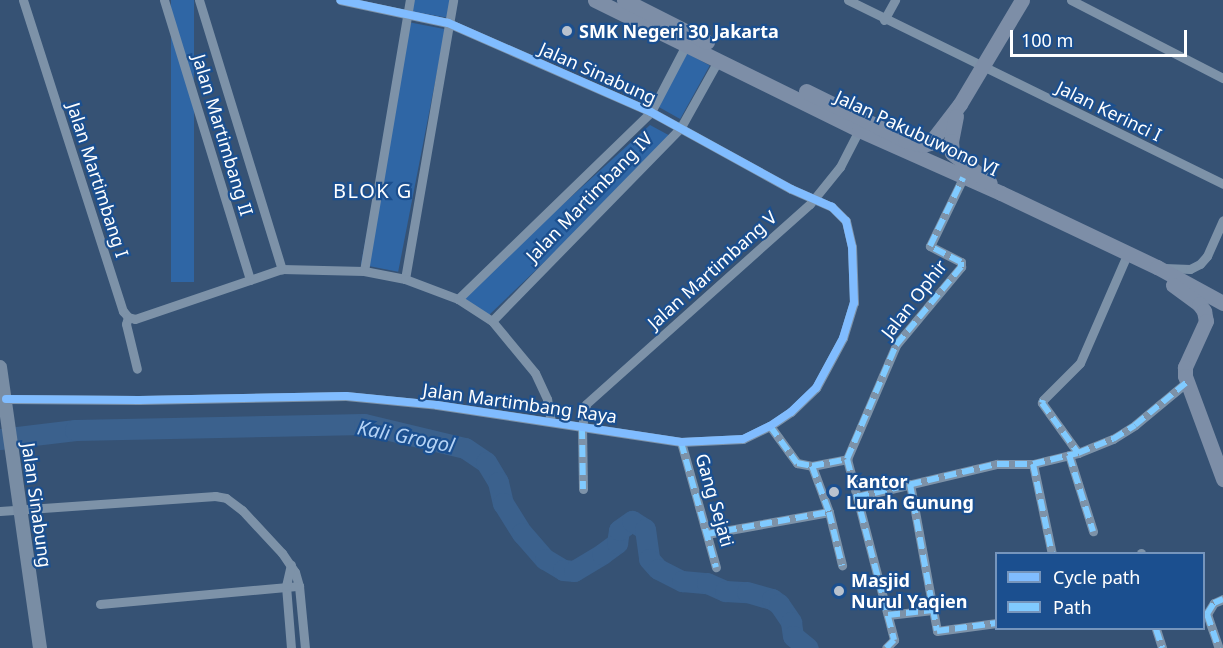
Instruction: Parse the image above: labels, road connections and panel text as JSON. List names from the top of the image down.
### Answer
{
  "streets": {
    "main road": ["Jalan Pakubuwono VI"],
    "street": [
      "Jalan Sinabung",
      "Jalan Kerinci I",
      "Jalan Martimbang II",
      "Jalan Martimbang I",
      "Jalan Martimbang IV",
      "Jalan Martimbang V",
      "Jalan Ophir",
      "Jalan Martimbang Raya",
      "Gang Sejati"
    ]
  },
  "crossings": [
    ["Jalan Sinabung", "Jalan Martimbang IV"],
    ["Jalan Sinabung", "Jalan Martimbang V"],
    ["Jalan Sinabung", "Jalan Martimbang Raya"],
    ["Jalan Pakubuwono VI", "Jalan Martimbang IV"],
    ["Jalan Pakubuwono VI", "Jalan Martimbang V"],
    ["Jalan Pakubuwono VI", "Jalan Ophir"],
    ["Jalan Martimbang V", "Jalan Martimbang Raya"],
    ["Jalan Martimbang Raya", "Gang Sejati"]
  ],
  "districts": ["BLOK G"],
  "water": ["Kali Grogol"],
  "places": ["SMK Negeri 30 Jakarta", "Kantor Lurah Gunung", "Masjid Nurul Yaqien"],
  "legend": ["Cycle path", "Path"],
  "scale_bar": "100 m"
}
